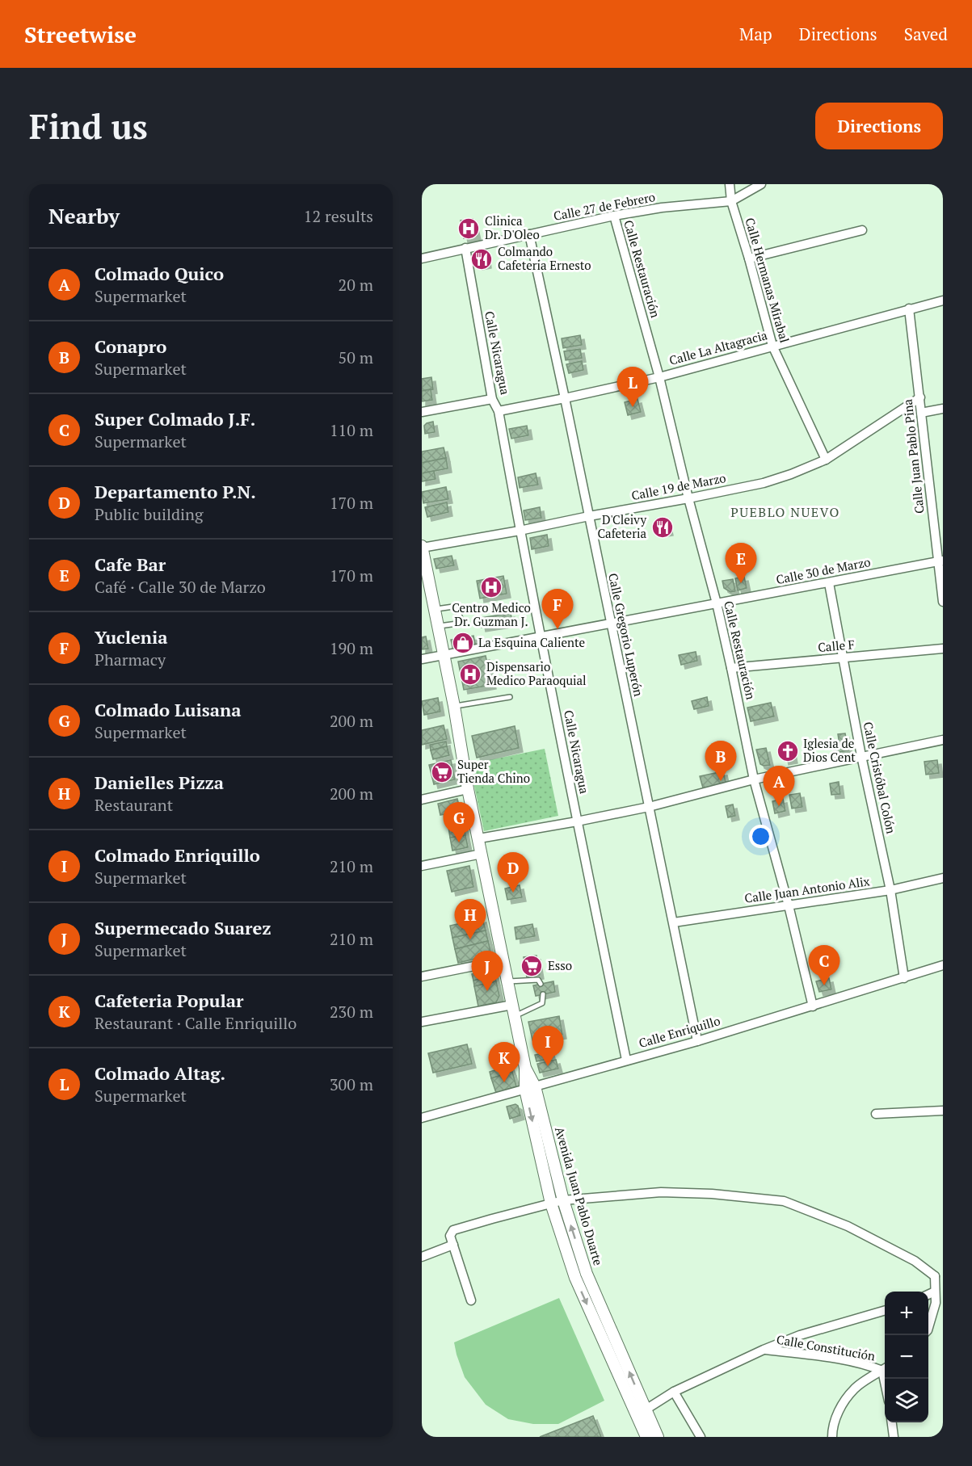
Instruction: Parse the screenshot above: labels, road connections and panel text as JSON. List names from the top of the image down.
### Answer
{
  "streets": {
    "main road": ["Avenida Juan Pablo Duarte"],
    "street": [
      "Calle 27 de Febrero",
      "Calle Restauración",
      "Calle Hermanas Mirabal",
      "Calle La Altagracia",
      "Calle Nicaragua",
      "Calle Juan Pablo Pina",
      "Calle 19 de Marzo",
      "Calle 30 de Marzo",
      "Calle Gregorio Luperón",
      "Calle F",
      "Calle Cristóbal Colón",
      "Calle Juan Antonio Alix",
      "Calle Enriquillo",
      "Calle Constitución"
    ]
  },
  "crossings": [
    ["Calle 27 de Febrero", "Calle Restauración"],
    ["Calle 27 de Febrero", "Calle Hermanas Mirabal"],
    ["Calle 27 de Febrero", "Calle Nicaragua"],
    ["Calle 27 de Febrero", "Calle Gregorio Luperón"],
    ["Calle Restauración", "Calle La Altagracia"],
    ["Calle Restauración", "Calle 19 de Marzo"],
    ["Calle Restauración", "Calle 30 de Marzo"],
    ["Calle Restauración", "Calle F"],
    ["Calle Restauración", "Calle Juan Antonio Alix"],
    ["Calle Restauración", "Calle Enriquillo"],
    ["Calle Hermanas Mirabal", "Calle La Altagracia"],
    ["Calle Hermanas Mirabal", "Calle 19 de Marzo"],
    ["Calle La Altagracia", "Calle Nicaragua"],
    ["Calle La Altagracia", "Calle Juan Pablo Pina"],
    ["Calle La Altagracia", "Calle Gregorio Luperón"],
    ["Calle Nicaragua", "Calle 19 de Marzo"],
    ["Calle Nicaragua", "Calle 30 de Marzo"],
    ["Calle Nicaragua", "Calle Enriquillo"],
    ["Calle Juan Pablo Pina", "Calle 19 de Marzo"],
    ["Calle Juan Pablo Pina", "Calle 30 de Marzo"],
    ["Calle 19 de Marzo", "Calle Gregorio Luperón"],
    ["Calle 19 de Marzo", "Avenida Juan Pablo Duarte"],
    ["Calle 30 de Marzo", "Calle Gregorio Luperón"],
    ["Calle 30 de Marzo", "Calle Cristóbal Colón"],
    ["Calle 30 de Marzo", "Avenida Juan Pablo Duarte"],
    ["Calle Gregorio Luperón", "Calle Juan Antonio Alix"],
    ["Calle Gregorio Luperón", "Calle Enriquillo"],
    ["Calle F", "Calle Cristóbal Colón"],
    ["Calle Cristóbal Colón", "Calle Juan Antonio Alix"],
    ["Calle Cristóbal Colón", "Calle Enriquillo"],
    ["Calle Enriquillo", "Avenida Juan Pablo Duarte"]
  ],
  "districts": ["PUEBLO NUEVO"],
  "places": {
    "hospital": ["Clinica Dr. D'Oleo", "Centro Medico Dr. Guzman J.", "Dispensario Medico Paraoquial"],
    "restaurant": ["Colmando Cafeteria Ernesto", "D'Cleivy Cafeteria"],
    "shop": ["La Esquina Caliente"],
    "church": ["Iglesia de Dios Cent"],
    "supermarket": ["Super Tienda Chino", "Esso"]
  },
  "page": {
    "header": "Streetwise",
    "nav": ["Map", "Directions", "Saved"],
    "buttons": "Directions",
    "title": "Find us",
    "heading": ["Nearby", "12 results"],
    "list": [
      {
        "mark": "A",
        "name": "Colmado Quico",
        "note": "Supermarket",
        "value": "20 m"
      },
      {
        "mark": "B",
        "name": "Conapro",
        "note": "Supermarket",
        "value": "50 m"
      },
      {
        "mark": "C",
        "name": "Super Colmado J.F.",
        "note": "Supermarket",
        "value": "110 m"
      },
      {
        "mark": "D",
        "name": "Departamento P.N.",
        "note": "Public building",
        "value": "170 m"
      },
      {
        "mark": "E",
        "name": "Cafe Bar",
        "note": "Café · Calle 30 de Marzo",
        "value": "170 m"
      },
      {
        "mark": "F",
        "name": "Yuclenia",
        "note": "Pharmacy",
        "value": "190 m"
      },
      {
        "mark": "G",
        "name": "Colmado Luisana",
        "note": "Supermarket",
        "value": "200 m"
      },
      {
        "mark": "H",
        "name": "Danielles Pizza",
        "note": "Restaurant",
        "value": "200 m"
      },
      {
        "mark": "I",
        "name": "Colmado Enriquillo",
        "note": "Supermarket",
        "value": "210 m"
      },
      {
        "mark": "J",
        "name": "Supermecado Suarez",
        "note": "Supermarket",
        "value": "210 m"
      },
      {
        "mark": "K",
        "name": "Cafeteria Popular",
        "note": "Restaurant · Calle Enriquillo",
        "value": "230 m"
      },
      {
        "mark": "L",
        "name": "Colmado Altag.",
        "note": "Supermarket",
        "value": "300 m"
      }
    ],
    "pins": [
      "L",
      "E",
      "F",
      "B",
      "A",
      "G",
      "D",
      "H",
      "C",
      "J",
      "I",
      "K"
    ],
    "map_buttons": ["+", "−"]
  }
}
